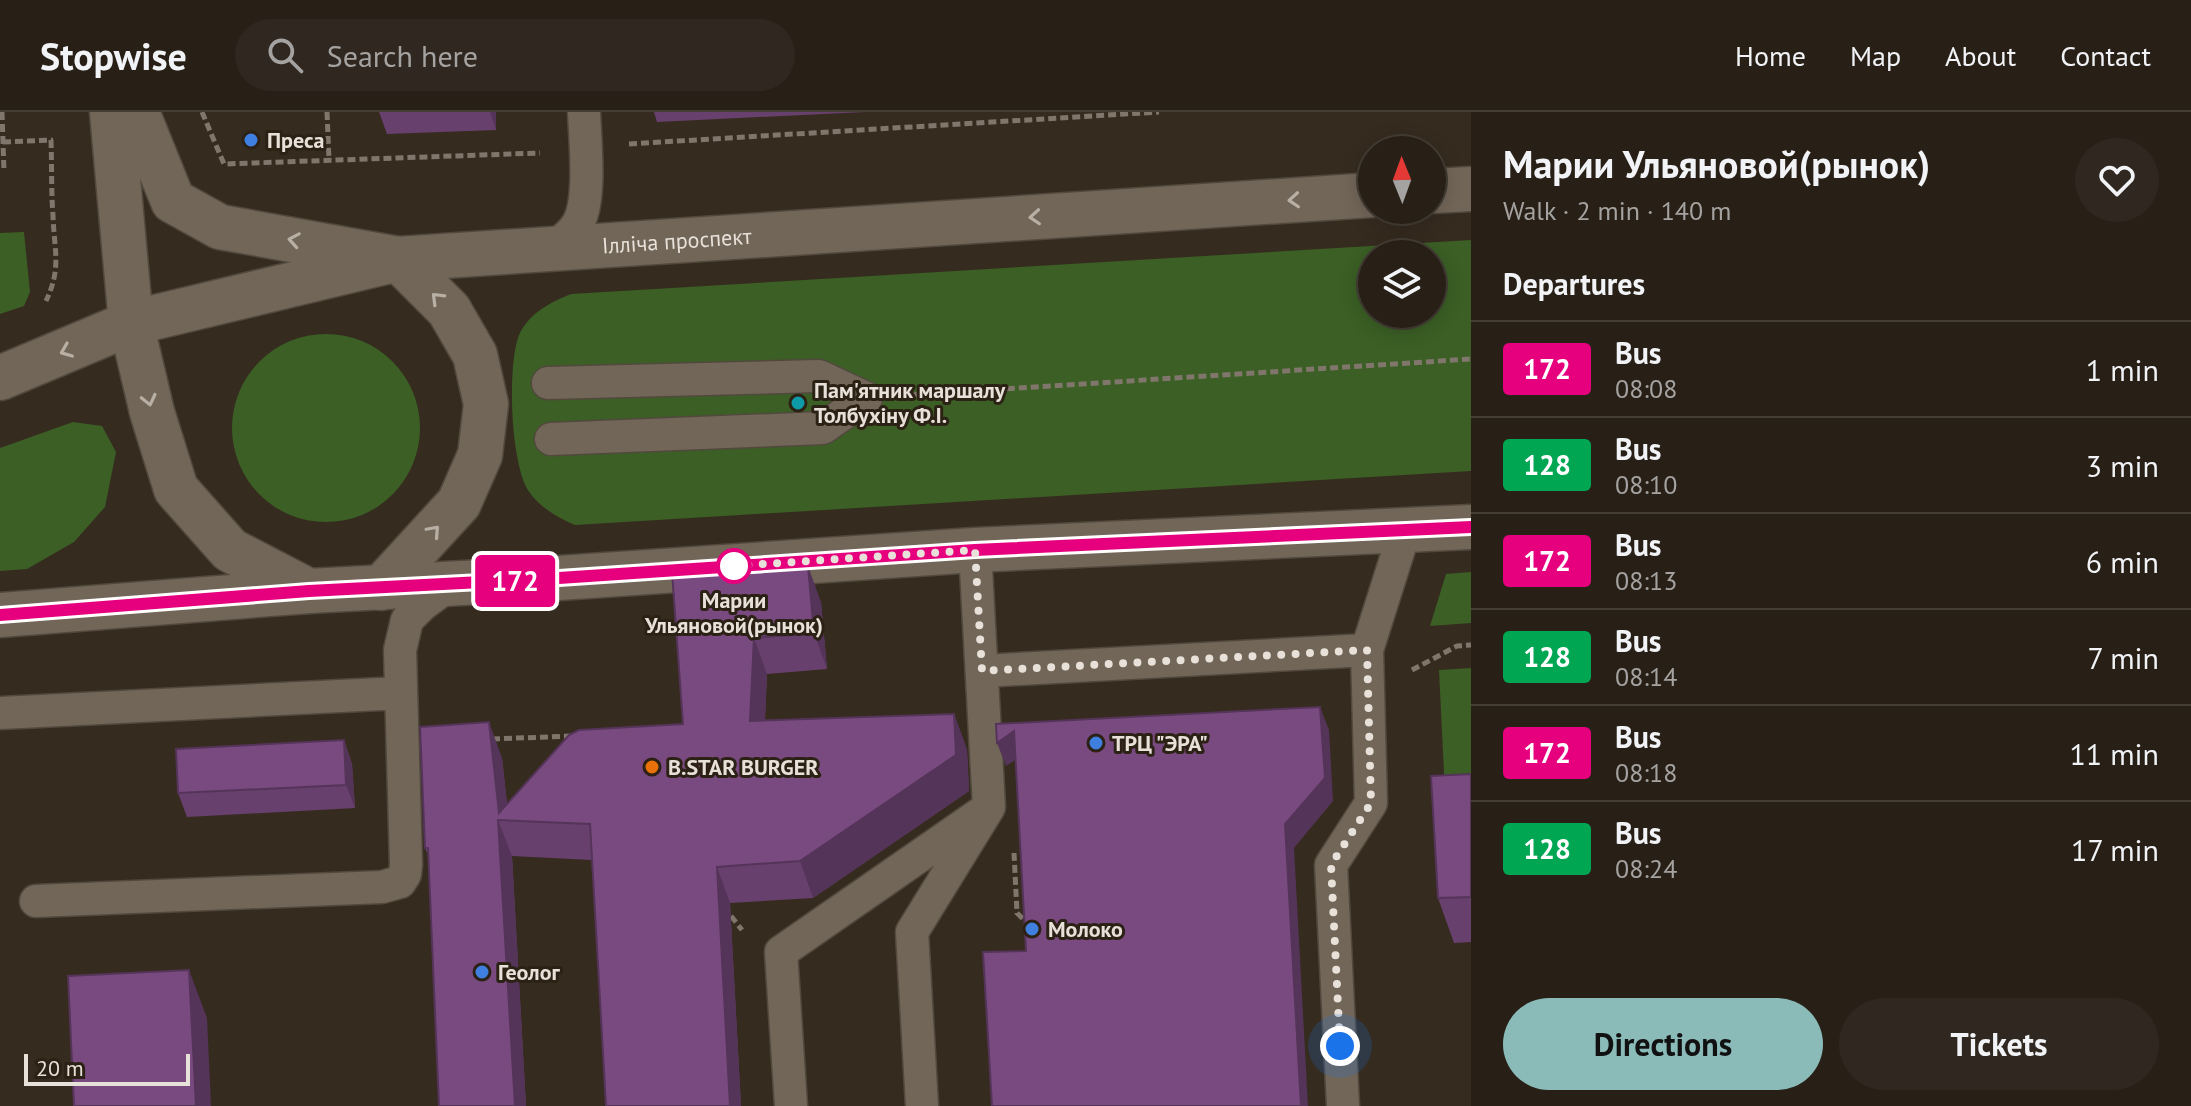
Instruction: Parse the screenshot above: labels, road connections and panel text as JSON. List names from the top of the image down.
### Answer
{
  "streets": {
    "main road": ["Ілліча проспект"]
  },
  "places": [
    "Преса",
    "Пам'ятник маршалу Толбухіну Ф.І.",
    "Марии Ульяновой(рынок)",
    "ТРЦ \"ЭРА\"",
    "B.STAR BURGER",
    "Молоко",
    "Геолог"
  ],
  "lines": ["bus line 172"],
  "scale_bar": "20 m",
  "north": "top",
  "page": {
    "header": "Stopwise",
    "search": "Search here",
    "nav": [
      "Home",
      "Map",
      "About",
      "Contact"
    ],
    "on_map": "172",
    "heading": [
      ["Марии Ульяновой(рынок)", "Walk · 2 min · 140 m"],
      "Departures"
    ],
    "list": [
      {
        "mark": "172",
        "name": "Bus",
        "note": "08:08",
        "value": "1 min"
      },
      {
        "mark": "128",
        "name": "Bus",
        "note": "08:10",
        "value": "3 min"
      },
      {
        "mark": "172",
        "name": "Bus",
        "note": "08:13",
        "value": "6 min"
      },
      {
        "mark": "128",
        "name": "Bus",
        "note": "08:14",
        "value": "7 min"
      },
      {
        "mark": "172",
        "name": "Bus",
        "note": "08:18",
        "value": "11 min"
      },
      {
        "mark": "128",
        "name": "Bus",
        "note": "08:24",
        "value": "17 min"
      }
    ],
    "buttons": ["Directions", "Tickets"],
    "scale": "20 m"
  }
}
